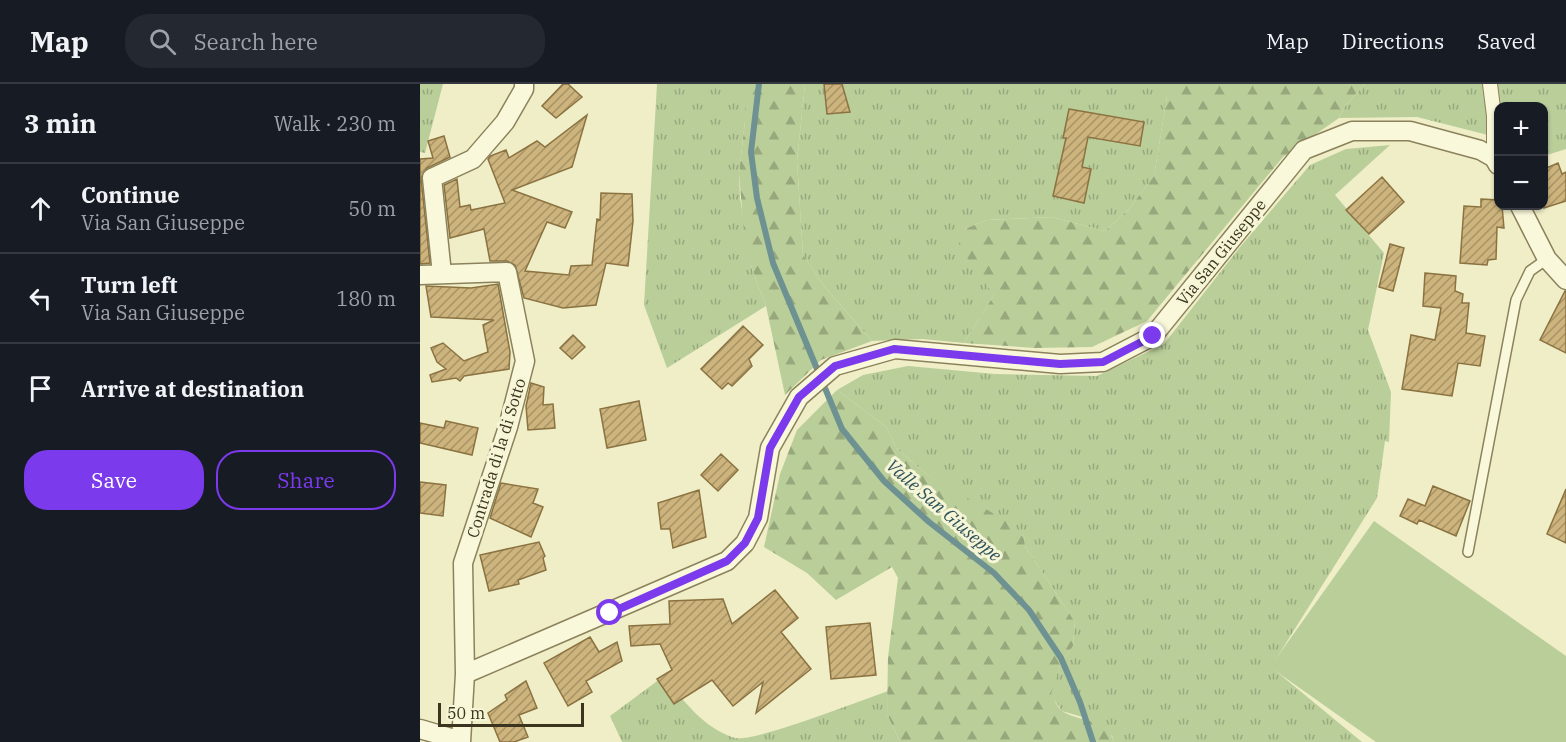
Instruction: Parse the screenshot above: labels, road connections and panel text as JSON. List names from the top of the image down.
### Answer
{
  "streets": {
    "street": ["Via San Giuseppe", "Contrada di la di Sotto"]
  },
  "crossings": [
    ["Via San Giuseppe", "Contrada di la di Sotto"]
  ],
  "water": ["Valle San Giuseppe"],
  "scale_bar": "50 m",
  "page": {
    "header": "Map",
    "search": "Search here",
    "nav": ["Map", "Directions", "Saved"],
    "heading": ["3 min", "Walk · 230 m"],
    "map_buttons": ["+", "−"],
    "list": [
      ["Continue", "Via San Giuseppe", "50 m"],
      ["Turn left", "Via San Giuseppe", "180 m"],
      "Arrive at destination"
    ],
    "buttons": ["Save", "Share"],
    "scale": "50 m"
  }
}
